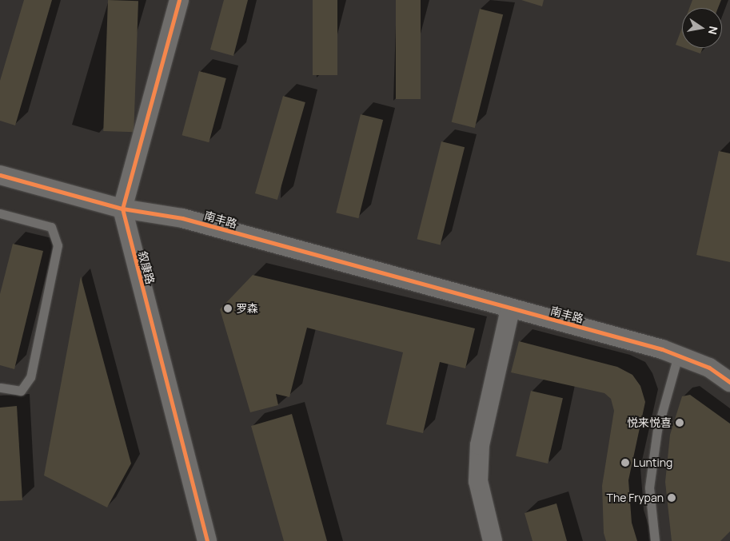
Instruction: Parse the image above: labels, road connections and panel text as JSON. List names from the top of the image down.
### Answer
{
  "streets": {
    "street": ["南丰路", "叙康路"]
  },
  "crossings": [
    ["南丰路", "叙康路"]
  ],
  "places": [
    "罗森",
    "悦来悦喜",
    "Lunting",
    "The Frypan"
  ],
  "north": "right"
}
